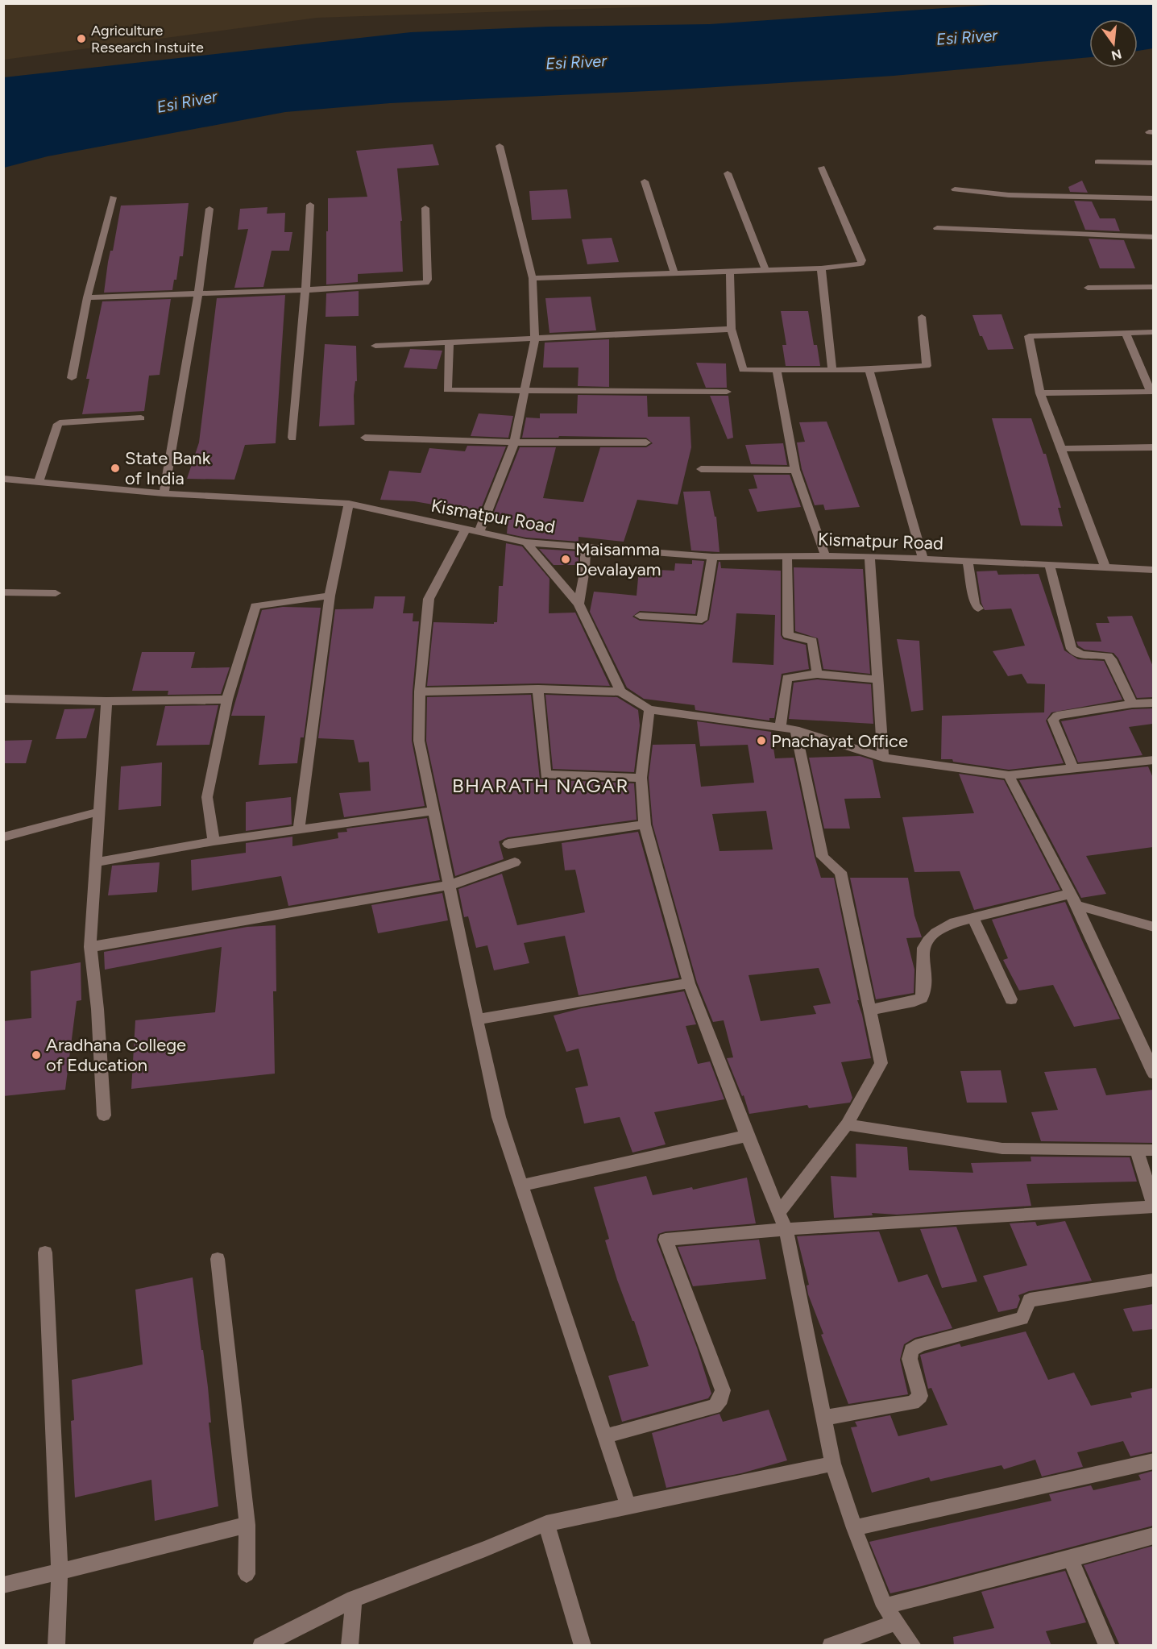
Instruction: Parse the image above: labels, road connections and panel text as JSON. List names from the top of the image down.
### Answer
{
  "streets": {
    "street": ["Kismatpur Road"]
  },
  "districts": ["BHARATH NAGAR"],
  "water": ["Esi River"],
  "places": [
    "Agriculture Research Instuite",
    "State Bank of India",
    "Maisamma Devalayam",
    "Pnachayat Office",
    "Aradhana College of Education"
  ],
  "north": "bottom"
}
